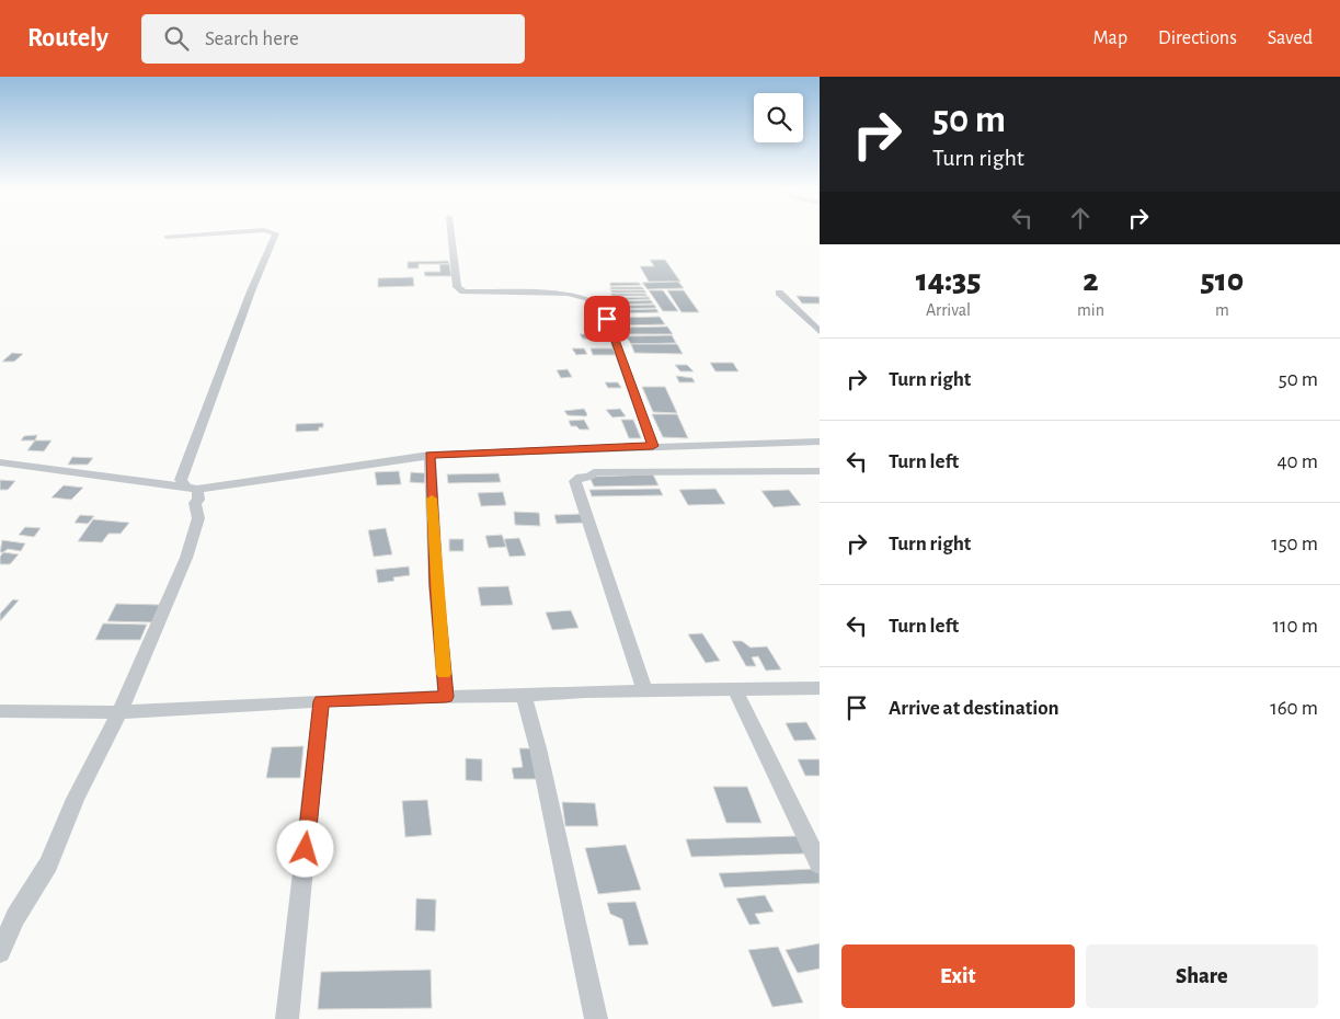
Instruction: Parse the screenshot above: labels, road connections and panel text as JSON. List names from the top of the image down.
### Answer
{
  "page": {
    "header": "Routely",
    "search": "Search here",
    "nav": ["Map", "Directions", "Saved"],
    "turn": ["50 m", "Turn right"],
    "eta": [
      "14:35",
      "Arrival",
      "2",
      "min",
      "510",
      "m"
    ],
    "list": [
      {
        "name": "Turn right",
        "value": "50 m"
      },
      {
        "name": "Turn left",
        "value": "40 m"
      },
      {
        "name": "Turn right",
        "value": "150 m"
      },
      {
        "name": "Turn left",
        "value": "110 m"
      },
      {
        "name": "Arrive at destination",
        "value": "160 m"
      }
    ],
    "buttons": ["Exit", "Share"]
  }
}
